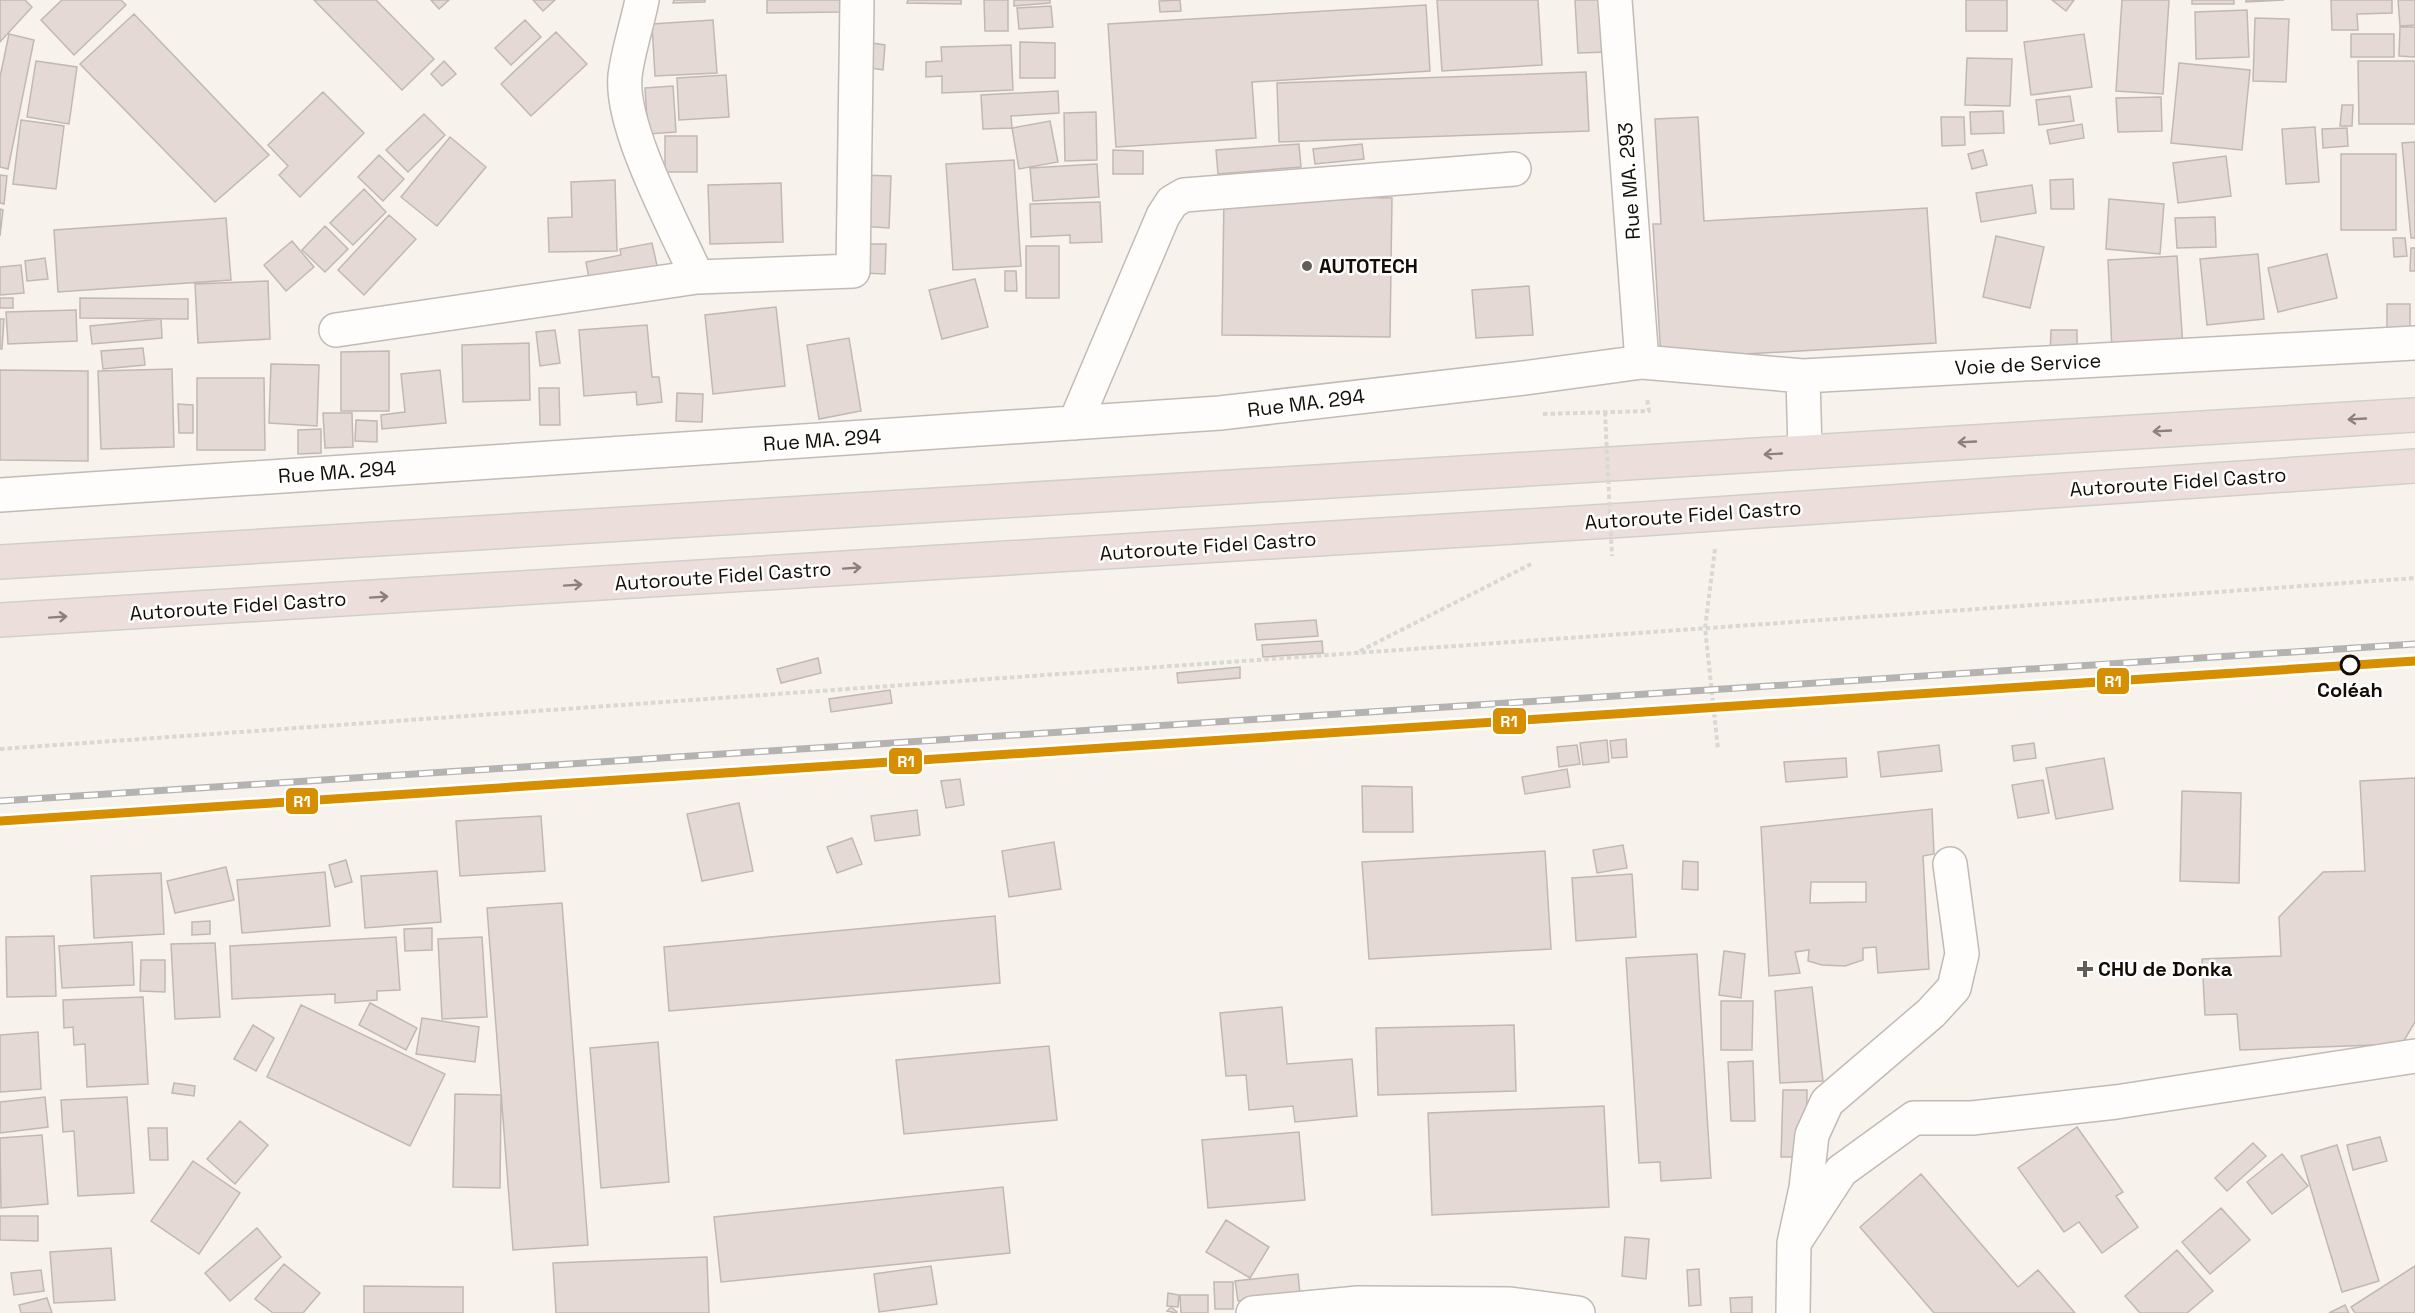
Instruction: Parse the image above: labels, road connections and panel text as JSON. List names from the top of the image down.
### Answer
{
  "streets": {
    "highway": ["Autoroute Fidel Castro"],
    "street": ["Rue MA. 293", "Voie de Service", "Rue MA. 294"]
  },
  "crossings": [
    ["Rue MA. 293", "Voie de Service"],
    ["Rue MA. 293", "Rue MA. 294"],
    ["Voie de Service", "Rue MA. 294"]
  ],
  "places": {
    "other": ["AUTOTECH", "Coléah"],
    "health": ["CHU de Donka"]
  },
  "lines": ["transit line R1"]
}
